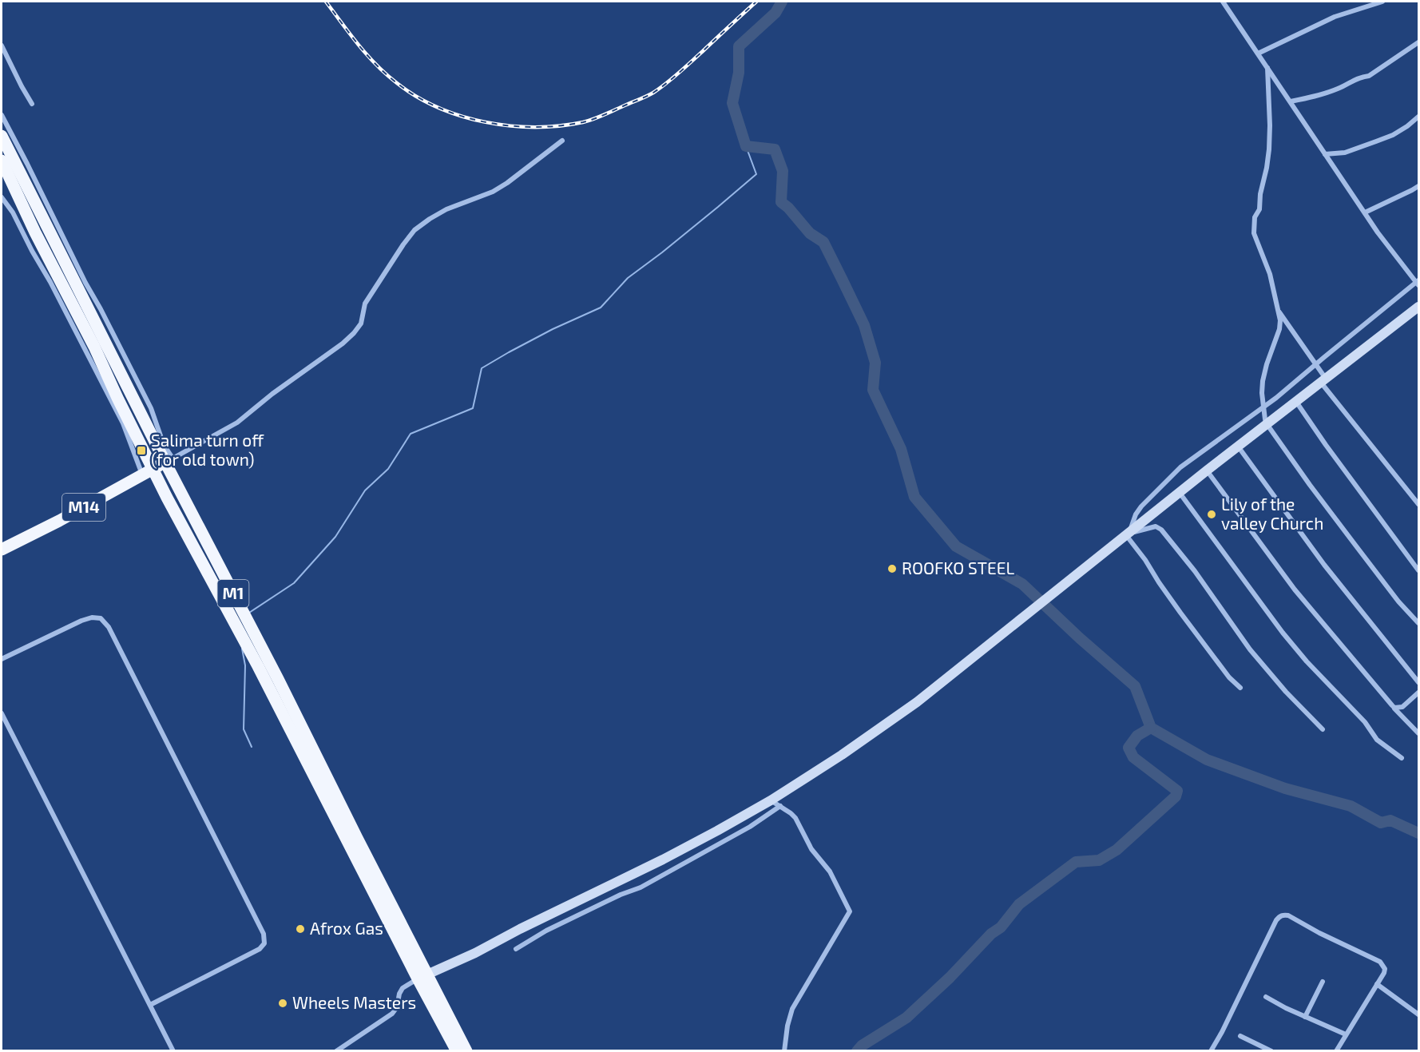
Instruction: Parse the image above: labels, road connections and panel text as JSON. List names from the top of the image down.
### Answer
{
  "streets": {
    "highway": ["M14", "M1"]
  },
  "crossings": [
    ["M14", "M1"]
  ],
  "places": {
    "transit": ["Salima turn off (for old town)"],
    "other": [
      "Lily of the valley Church",
      "ROOFKO STEEL",
      "Afrox Gas",
      "Wheels Masters"
    ]
  }
}
